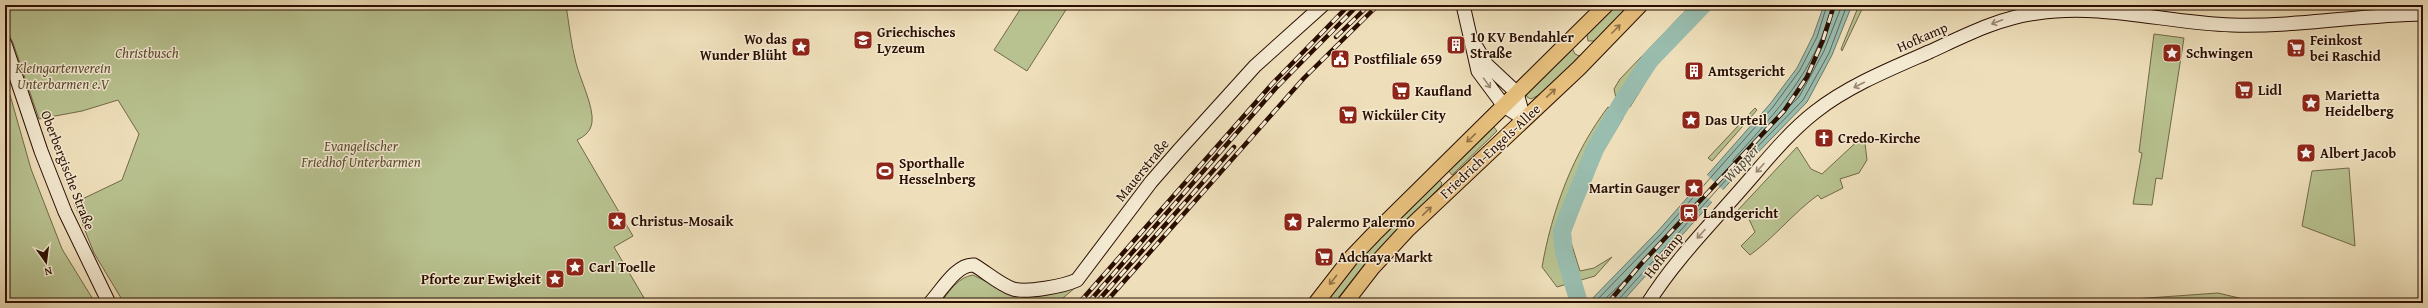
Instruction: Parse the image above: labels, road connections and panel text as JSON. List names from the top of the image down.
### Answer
{
  "streets": {
    "main road": ["Friedrich-Engels-Allee"],
    "street": ["Hofkamp", "Oberbergische Straße", "Mauerstraße"]
  },
  "one_way": ["Hofkamp"],
  "water": ["Wupper"],
  "parks": ["Christbusch", "Kleingartenverein Unterbarmen e.V", "Evangelischer Friedhof Unterbarmen"],
  "places": {
    "school or university": ["Griechisches Lyzeum"],
    "building": ["10 KV Bendahler Straße", "Amtsgericht"],
    "place": [
      "Wo das Wunder Blüht",
      "Schwingen",
      "Marietta Heidelberg",
      "Das Urteil",
      "Albert Jacob",
      "Martin Gauger",
      "Christus-Mosaik",
      "Palermo Palermo",
      "Carl Toelle",
      "Pforte zur Ewigkeit"
    ],
    "supermarket": [
      "Feinkost bei Raschid",
      "Lidl",
      "Kaufland",
      "Wicküler City",
      "Adchaya Markt"
    ],
    "public building": ["Postfiliale 659"],
    "church": ["Credo-Kirche"],
    "sports": ["Sporthalle Hesselnberg"],
    "station": ["Landgericht"]
  },
  "north": "bottom"
}
